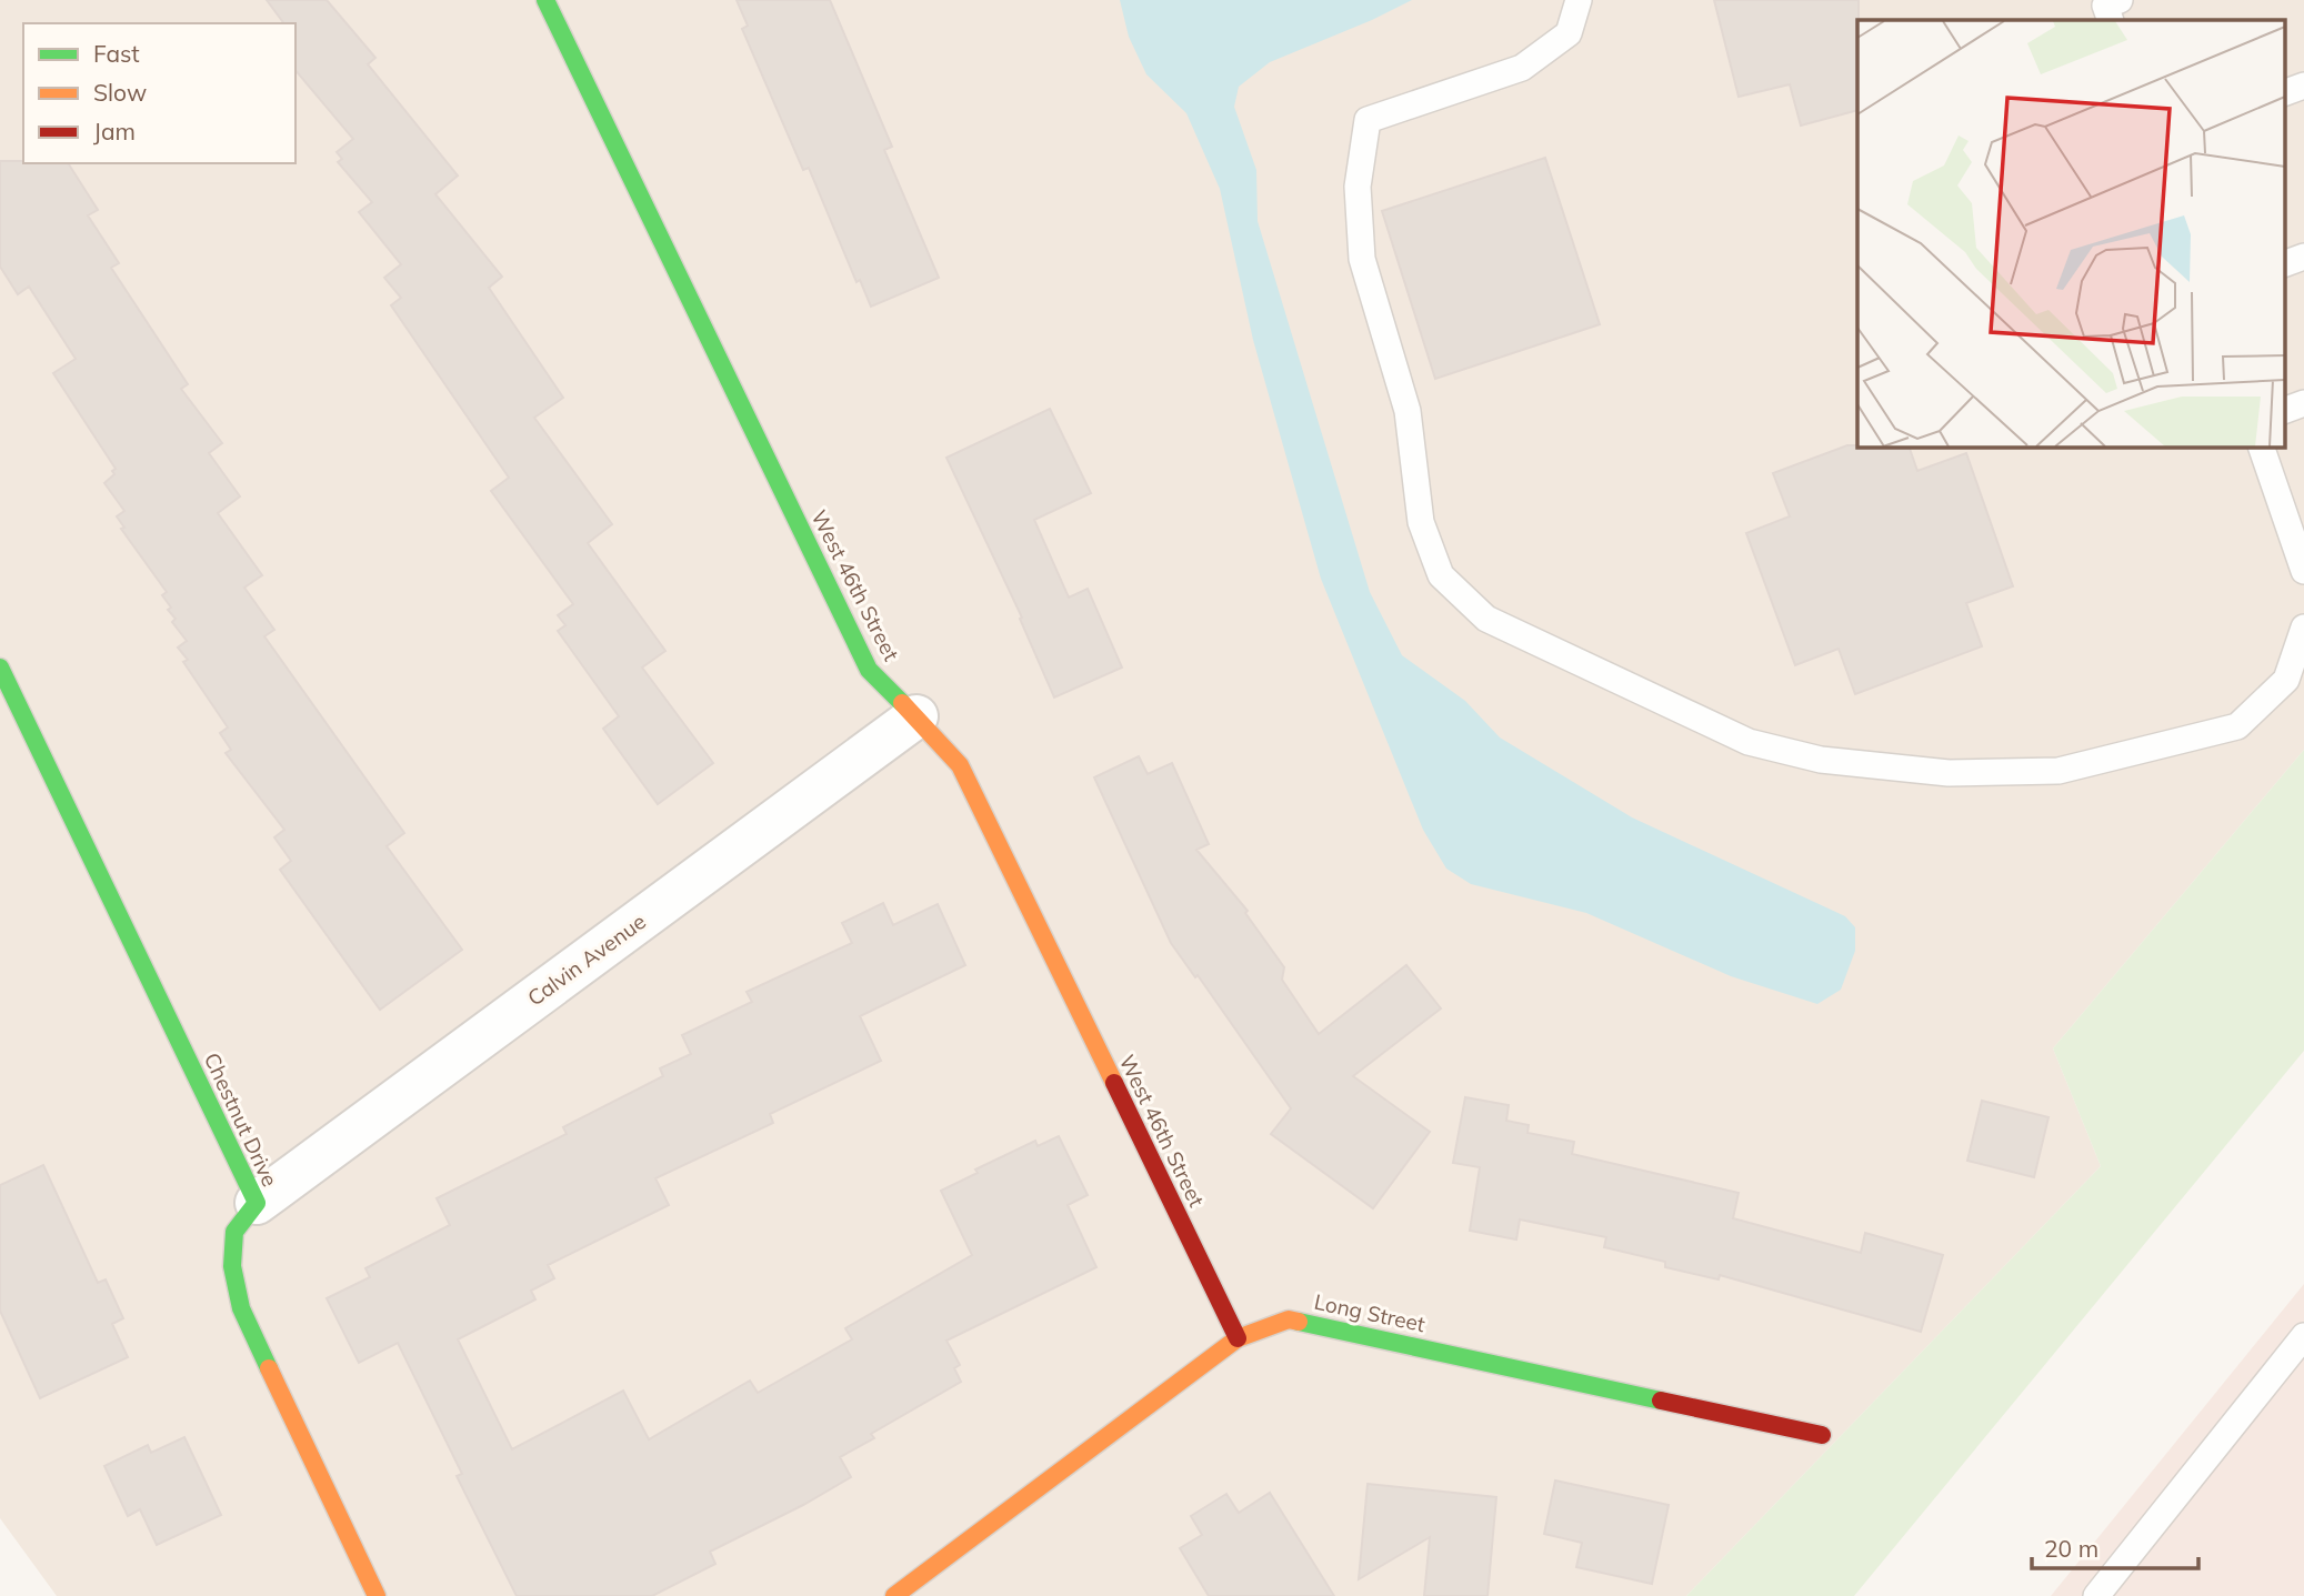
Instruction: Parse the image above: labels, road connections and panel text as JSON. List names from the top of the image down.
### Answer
{
  "streets": {
    "street": [
      "West 46th Street",
      "Calvin Avenue",
      "Chestnut Drive",
      "Long Street"
    ]
  },
  "crossings": [
    ["West 46th Street", "Calvin Avenue"],
    ["West 46th Street", "Long Street"],
    ["Calvin Avenue", "Chestnut Drive"]
  ],
  "legend": ["Fast", "Slow", "Jam"],
  "scale_bar": "20 m"
}
